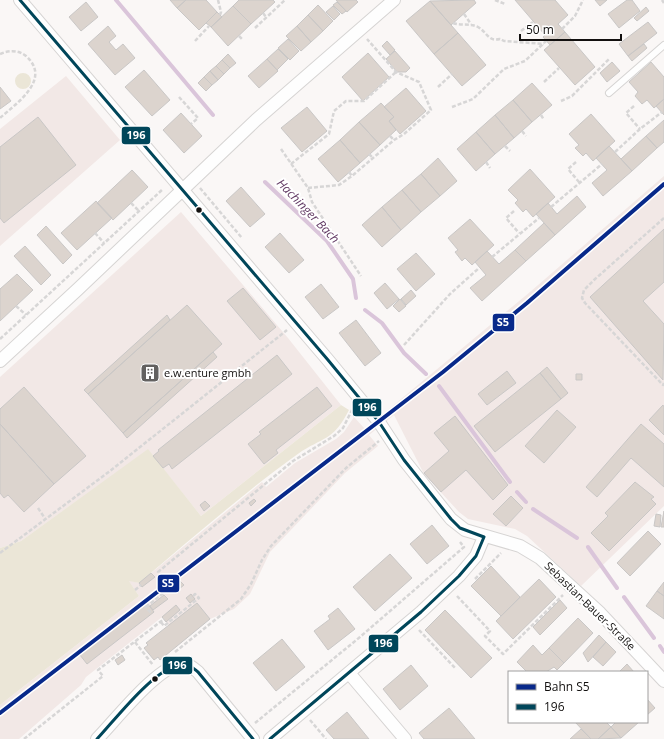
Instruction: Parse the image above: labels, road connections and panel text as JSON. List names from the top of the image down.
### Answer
{
  "streets": {
    "street": ["Sebastian-Bauer-Straße"]
  },
  "water": ["Hachinger Bach"],
  "places": {
    "building": ["e.w.enture gmbh"]
  },
  "lines": ["transit line 196", "rail line S5"],
  "legend": ["Bahn S5", "196"],
  "scale_bar": "50 m"
}
